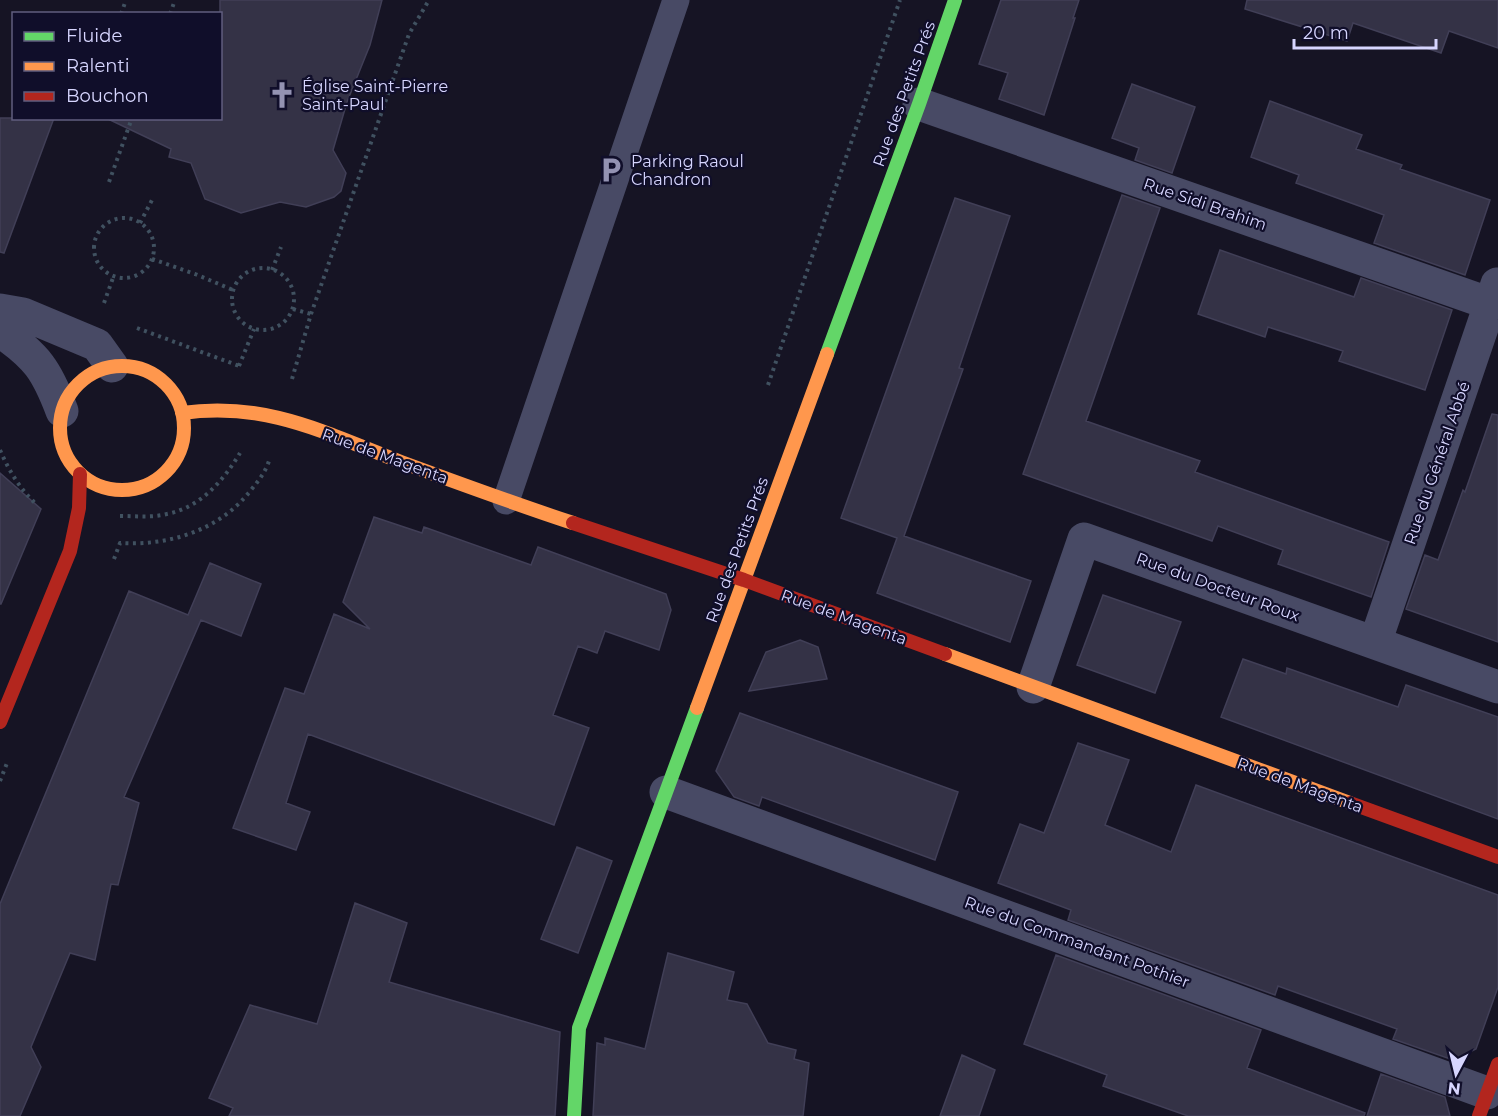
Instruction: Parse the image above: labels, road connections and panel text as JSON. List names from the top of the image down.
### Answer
{
  "streets": {
    "main road": ["Rue des Petits Prés", "Rue de Magenta"],
    "street": [
      "Rue Sidi Brahim",
      "Rue du Général Abbé",
      "Rue du Docteur Roux",
      "Rue du Commandant Pothier"
    ]
  },
  "crossings": [
    ["Rue des Petits Prés", "Rue Sidi Brahim"],
    ["Rue des Petits Prés", "Rue de Magenta"],
    ["Rue des Petits Prés", "Rue du Commandant Pothier"],
    ["Rue Sidi Brahim", "Rue du Général Abbé"],
    ["Rue de Magenta", "Rue du Docteur Roux"],
    ["Rue du Général Abbé", "Rue du Docteur Roux"]
  ],
  "places": {
    "church": ["Église Saint-Pierre Saint-Paul"],
    "parking": ["Parking Raoul Chandron"]
  },
  "legend": ["Fluide", "Ralenti", "Bouchon"],
  "scale_bar": "20 m",
  "north": "bottom"
}
